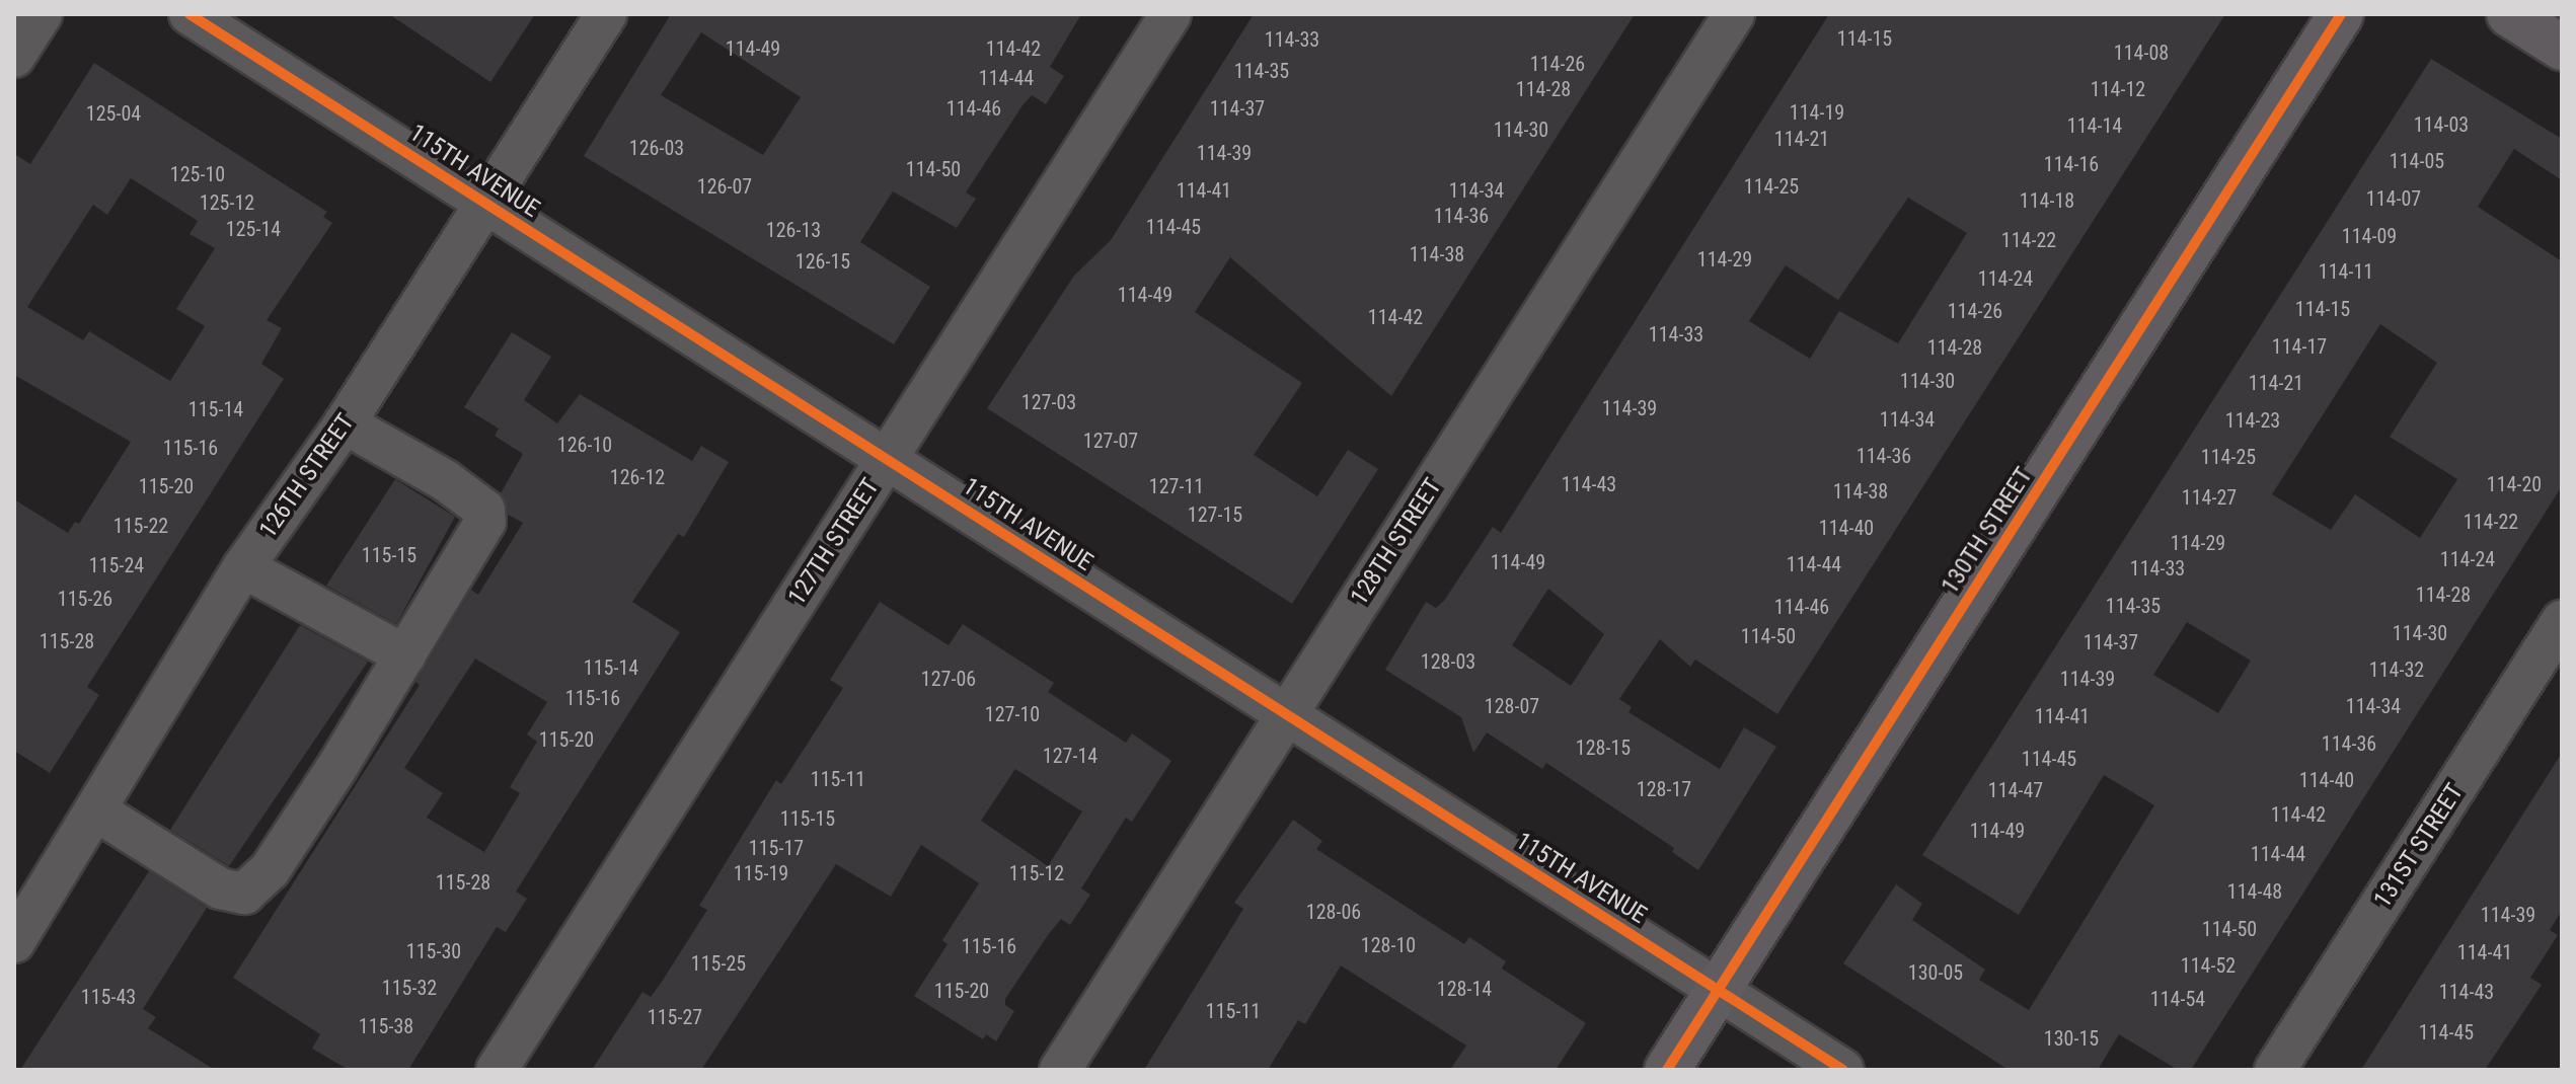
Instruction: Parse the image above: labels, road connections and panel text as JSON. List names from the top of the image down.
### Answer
{
  "streets": {
    "street": [
      "115TH AVENUE",
      "126TH STREET",
      "130TH STREET",
      "127TH STREET",
      "128TH STREET",
      "131ST STREET"
    ]
  },
  "crossings": [
    ["115TH AVENUE", "126TH STREET"],
    ["115TH AVENUE", "130TH STREET"],
    ["115TH AVENUE", "127TH STREET"],
    ["115TH AVENUE", "128TH STREET"]
  ],
  "house_numbers": [
    "114-15",
    "114-33",
    "114-49",
    "114-42",
    "114-08",
    "114-26",
    "114-35",
    "114-44",
    "114-28",
    "114-12",
    "114-46",
    "114-37",
    "114-19",
    "125-04",
    "114-03",
    "114-14",
    "114-30",
    "114-21",
    "126-03",
    "114-39",
    "114-05",
    "114-16",
    "114-50",
    "125-10",
    "126-07",
    "114-25",
    "114-41",
    "114-34",
    "114-07",
    "114-18",
    "125-12",
    "114-36",
    "114-45",
    "125-14",
    "126-13",
    "114-09",
    "114-22",
    "114-38",
    "114-29",
    "126-15",
    "114-11",
    "114-24",
    "114-49",
    "114-15",
    "114-26",
    "114-42",
    "114-33",
    "114-17",
    "114-28",
    "114-30",
    "114-21",
    "127-03",
    "114-39",
    "115-14",
    "114-34",
    "114-23",
    "127-07",
    "126-10",
    "115-16",
    "114-36",
    "114-25",
    "126-12",
    "114-43",
    "114-20",
    "115-20",
    "127-11",
    "114-38",
    "114-27",
    "127-15",
    "114-22",
    "115-22",
    "114-40",
    "114-29",
    "115-15",
    "114-24",
    "114-49",
    "114-44",
    "115-24",
    "114-33",
    "114-28",
    "115-26",
    "114-35",
    "114-46",
    "114-30",
    "114-50",
    "115-28",
    "114-37",
    "128-03",
    "115-14",
    "114-32",
    "127-06",
    "114-39",
    "115-16",
    "128-07",
    "114-34",
    "127-10",
    "114-41",
    "115-20",
    "114-36",
    "128-15",
    "127-14",
    "114-45",
    "115-11",
    "114-40",
    "128-17",
    "114-47",
    "114-42",
    "115-15",
    "114-49",
    "115-17",
    "114-44",
    "115-19",
    "115-12",
    "115-28",
    "114-48",
    "128-06",
    "114-39",
    "114-50",
    "128-10",
    "115-16",
    "115-30",
    "114-41",
    "115-25",
    "114-52",
    "130-05",
    "115-32",
    "128-14",
    "115-20",
    "114-43",
    "115-43",
    "114-54",
    "115-11",
    "115-27",
    "115-38",
    "114-45",
    "130-15"
  ]
}
